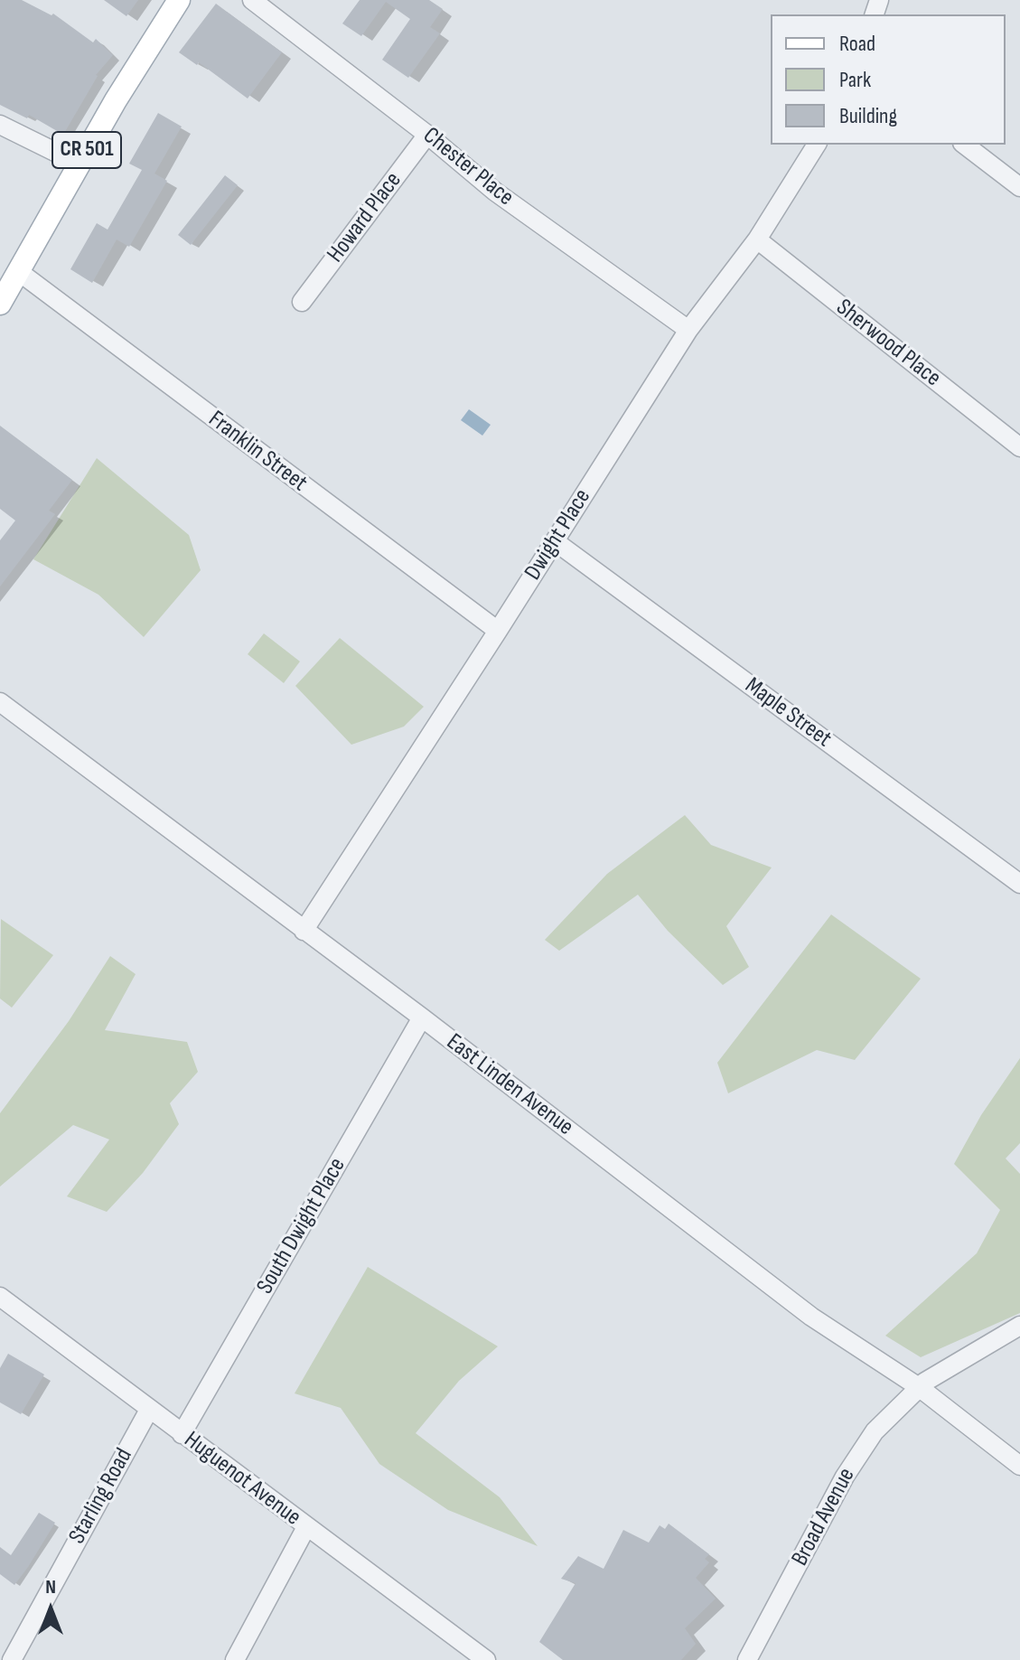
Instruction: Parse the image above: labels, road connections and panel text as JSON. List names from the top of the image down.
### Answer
{
  "streets": {
    "main road": ["CR 501"],
    "street": [
      "Chester Place",
      "Howard Place",
      "Sherwood Place",
      "Franklin Street",
      "Dwight Place",
      "Maple Street",
      "East Linden Avenue",
      "South Dwight Place",
      "Huguenot Avenue",
      "Starling Road",
      "Broad Avenue"
    ]
  },
  "crossings": [
    ["CR 501", "Franklin Street"],
    ["Chester Place", "Howard Place"],
    ["Chester Place", "Dwight Place"],
    ["Sherwood Place", "Dwight Place"],
    ["Franklin Street", "Dwight Place"],
    ["Dwight Place", "Maple Street"],
    ["Dwight Place", "East Linden Avenue"],
    ["East Linden Avenue", "South Dwight Place"],
    ["East Linden Avenue", "Broad Avenue"],
    ["South Dwight Place", "Huguenot Avenue"],
    ["Huguenot Avenue", "Starling Road"]
  ],
  "legend": ["Road", "Park", "Building"],
  "north": "top"
}
